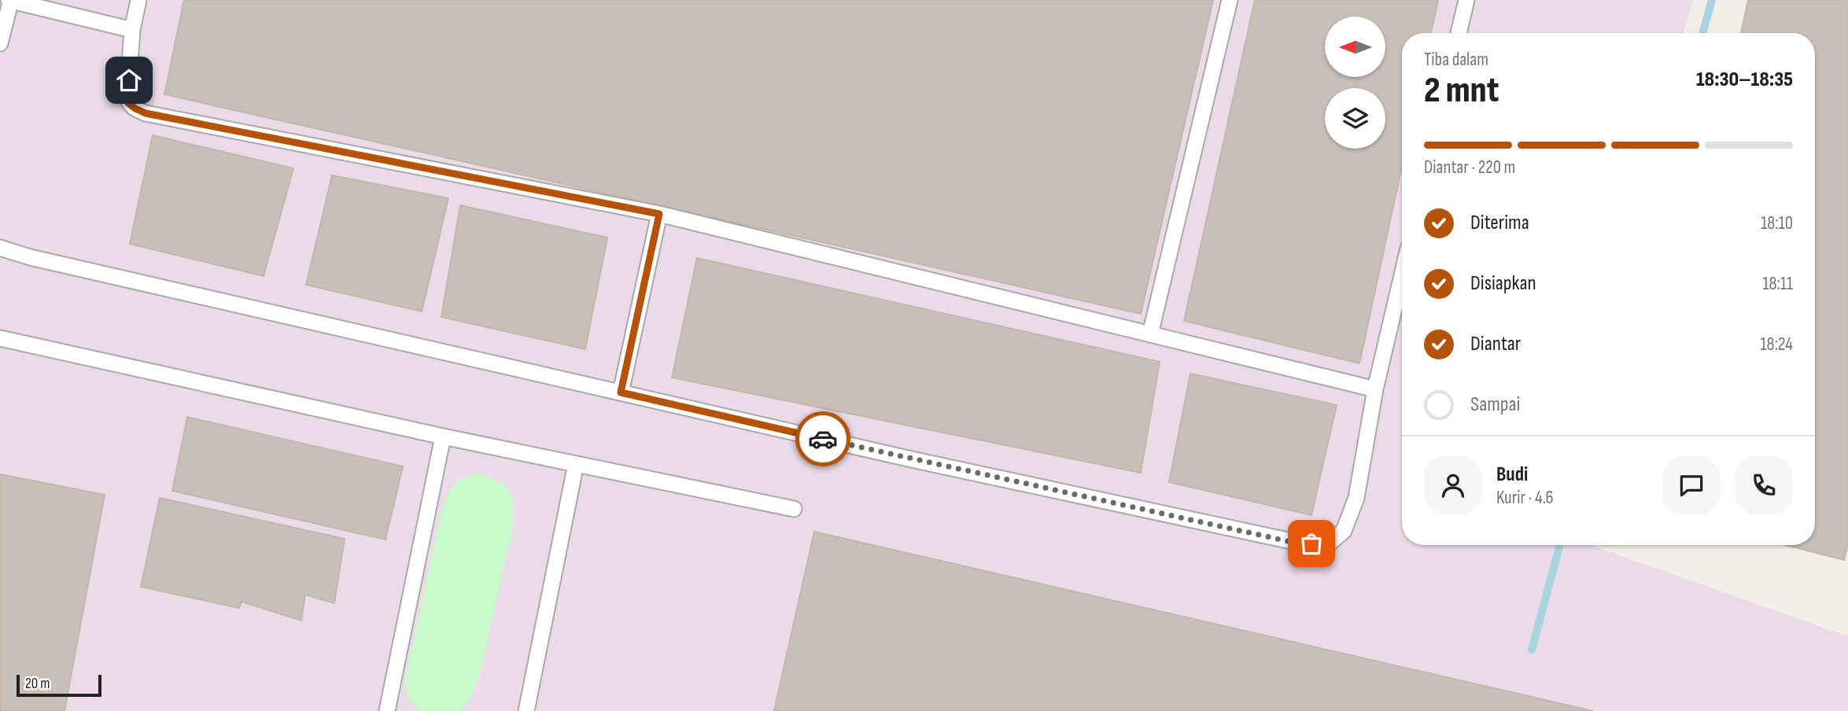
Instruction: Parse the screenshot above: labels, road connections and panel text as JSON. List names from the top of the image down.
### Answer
{
  "scale_bar": "20 m",
  "north": "left",
  "page": {
    "heading": ["2 mnt", "Tiba dalam", "18:30–18:35"],
    "panel": ["Budi", "Kurir · 4.6"],
    "bar": "Diantar · 220 m",
    "list": [
      ["Diterima", "18:10"],
      ["Disiapkan", "18:11"],
      ["Diantar", "18:24"],
      "Sampai"
    ],
    "scale": "20 m"
  }
}
